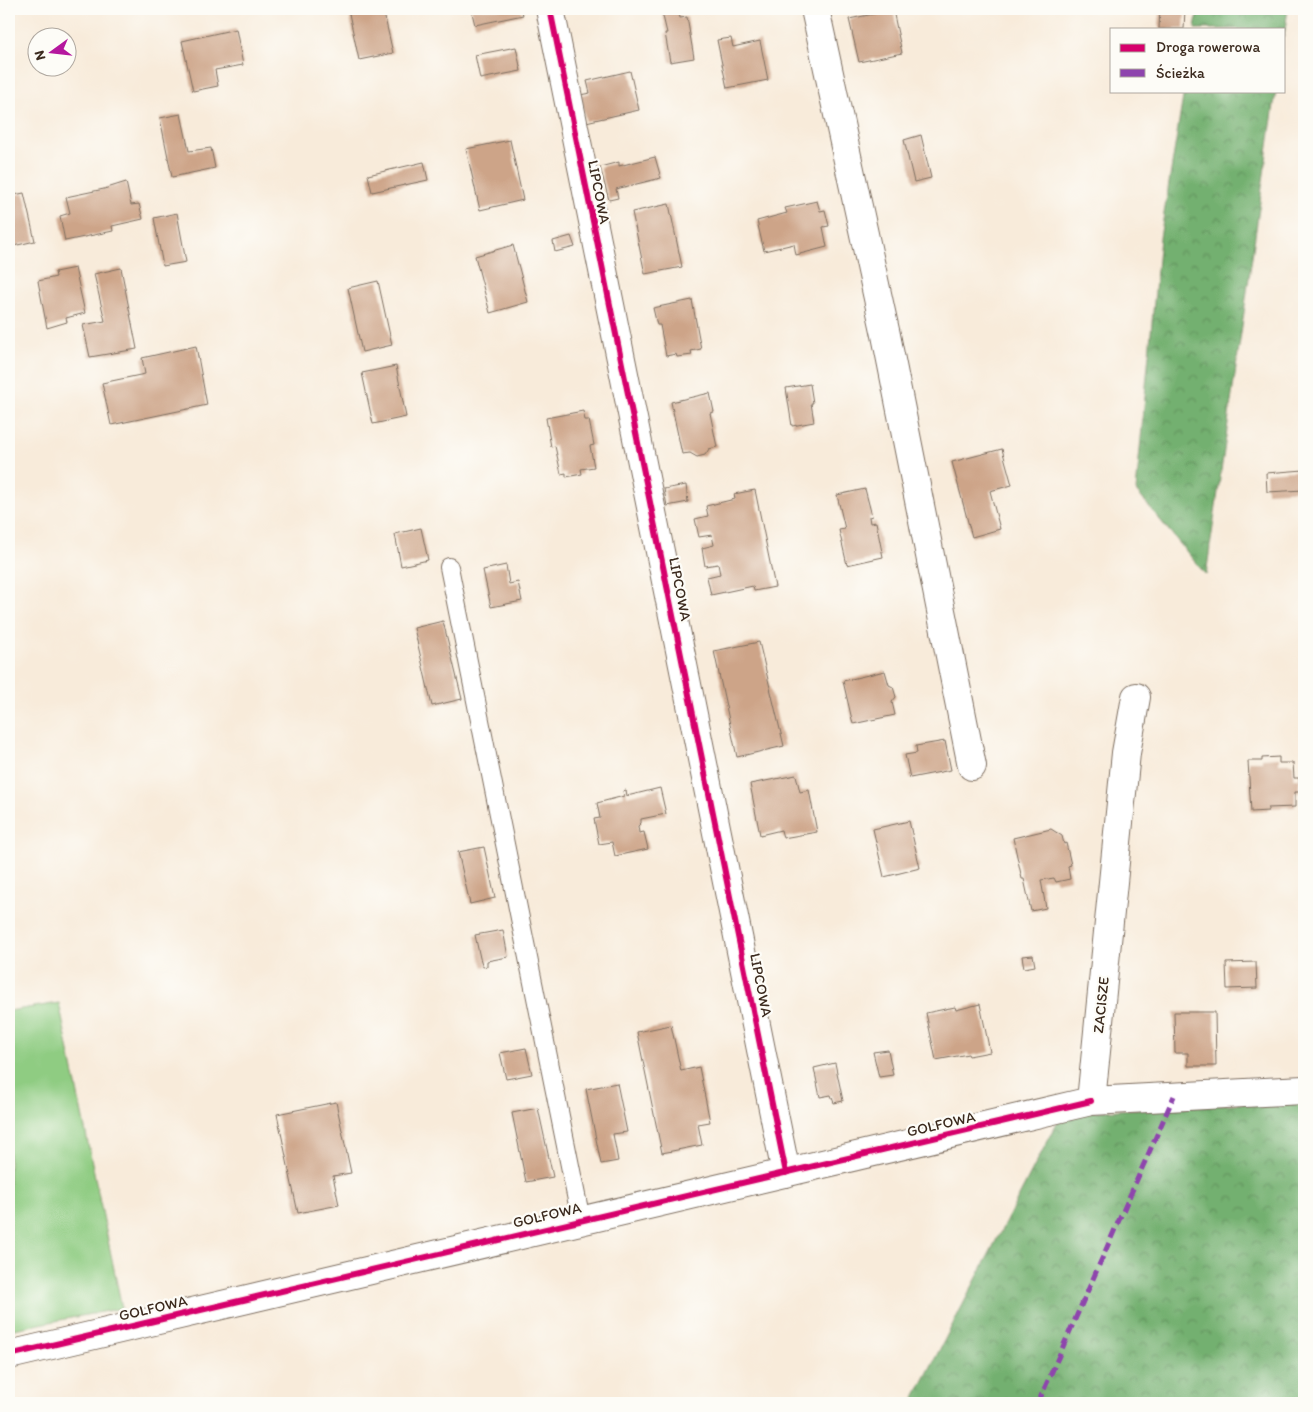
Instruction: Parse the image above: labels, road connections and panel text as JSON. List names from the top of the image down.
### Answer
{
  "streets": {
    "street": ["LIPCOWA", "ZACISZE", "GOLFOWA"]
  },
  "crossings": [
    ["LIPCOWA", "GOLFOWA"],
    ["ZACISZE", "GOLFOWA"]
  ],
  "legend": ["Droga rowerowa", "Ścieżka"],
  "north": "left"
}
